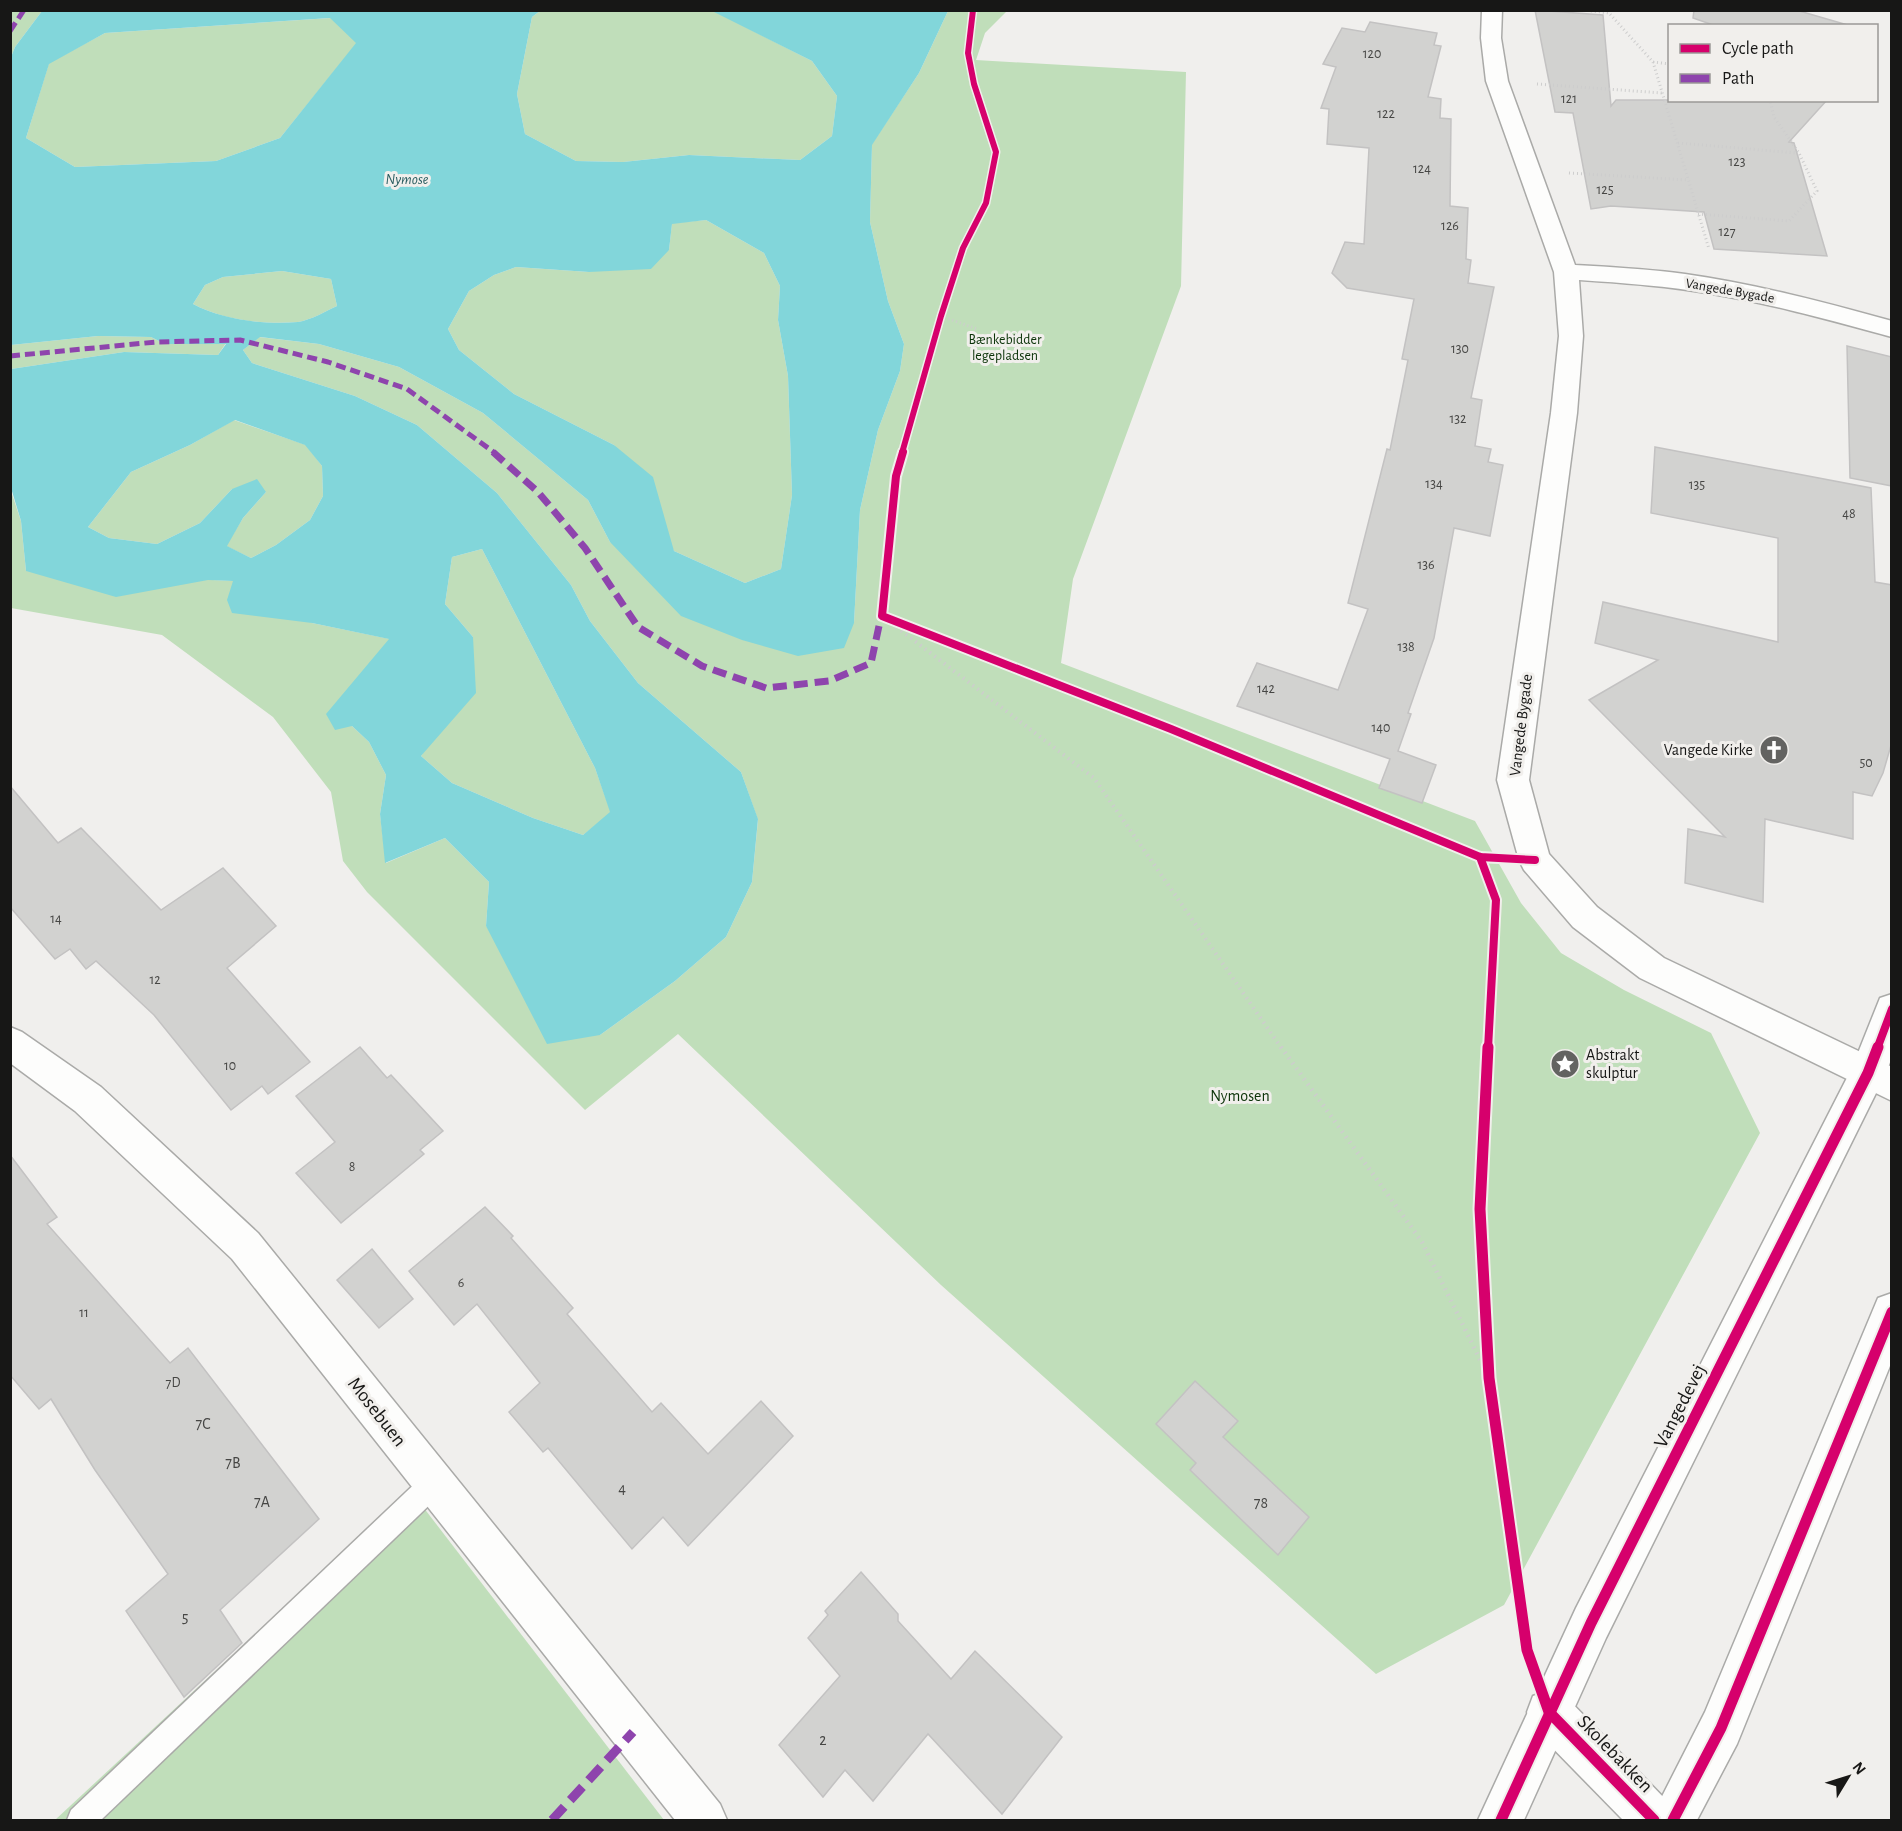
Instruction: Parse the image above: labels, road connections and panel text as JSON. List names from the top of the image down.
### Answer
{
  "streets": {
    "street": [
      "Vangede Bygade",
      "Vangedevej",
      "Mosebuen",
      "Skolebakken"
    ]
  },
  "crossings": [
    ["Vangede Bygade", "Vangedevej"],
    ["Vangedevej", "Skolebakken"]
  ],
  "water": ["Nymose"],
  "parks": ["Bænkebidder legepladsen", "Nymosen"],
  "places": {
    "church": ["Vangede Kirke"],
    "place": ["Abstrakt skulptur"]
  },
  "house_numbers": [
    "120",
    "121",
    "122",
    "123",
    "124",
    "125",
    "126",
    "127",
    "130",
    "132",
    "134",
    "135",
    "48",
    "136",
    "138",
    "142",
    "140",
    "50",
    "14",
    "12",
    "10",
    "8",
    "6",
    "11",
    "7D",
    "7C",
    "7B",
    "4",
    "7A",
    "78",
    "5",
    "2"
  ],
  "legend": ["Cycle path", "Path"],
  "north": "top right"
}
